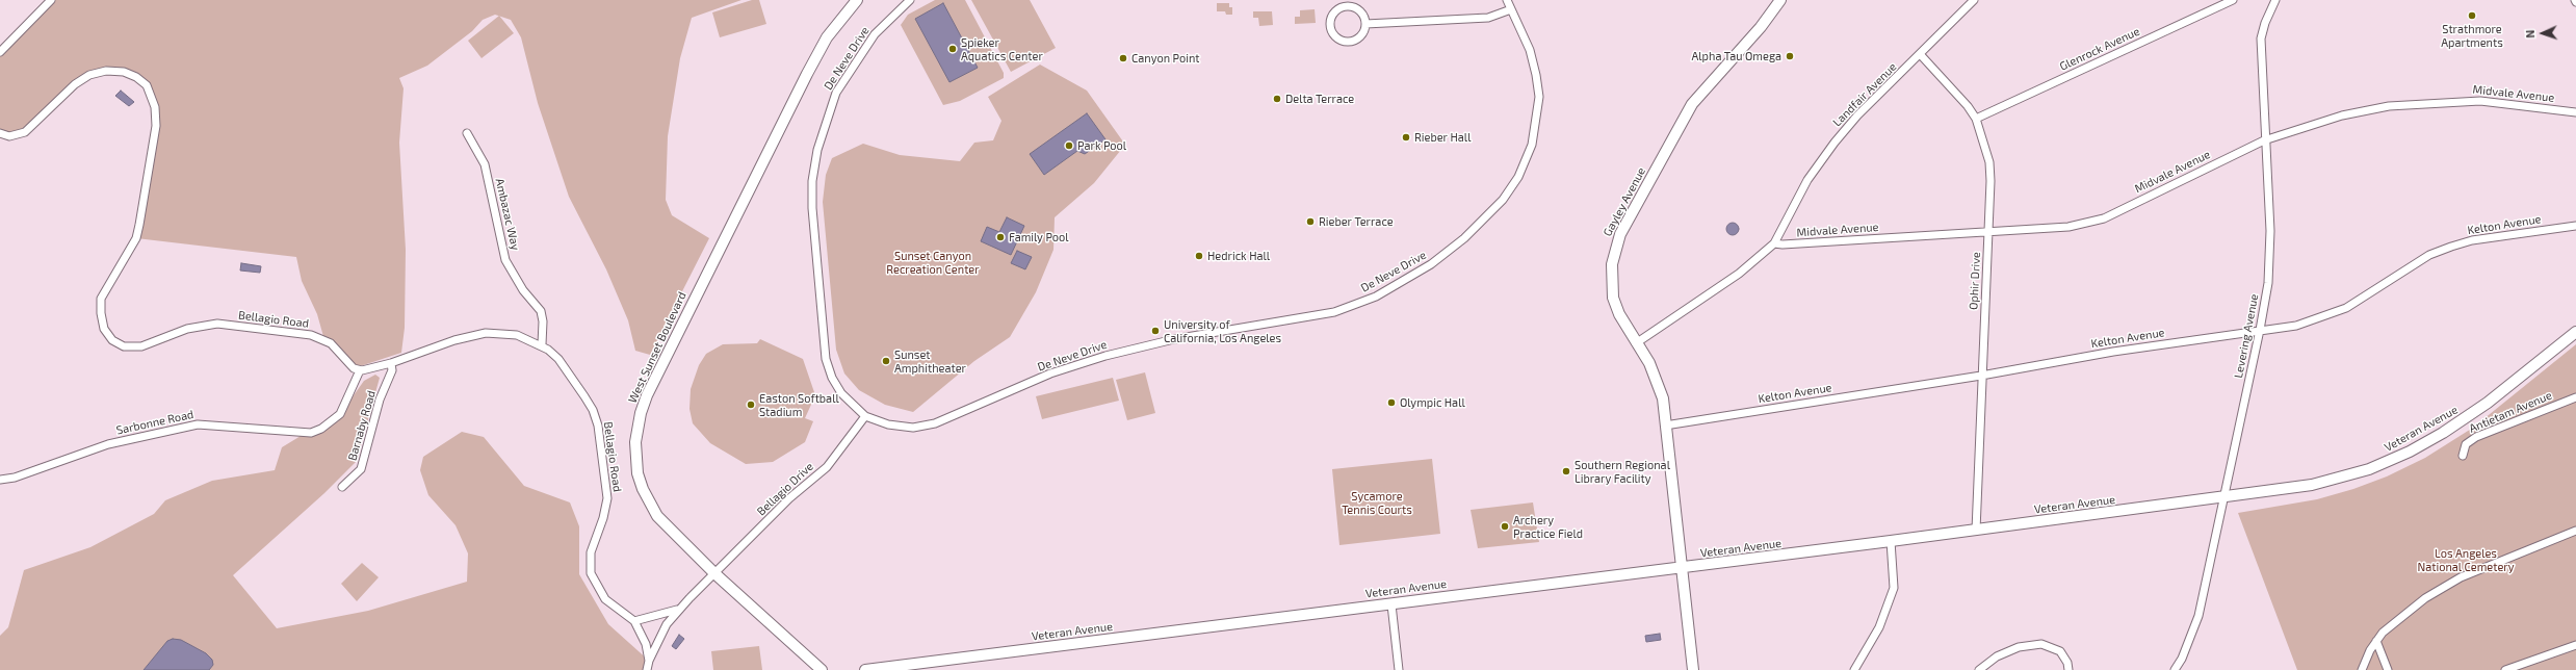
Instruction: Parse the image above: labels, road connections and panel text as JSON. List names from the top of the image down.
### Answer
{
  "streets": {
    "street": [
      "Glenrock Avenue",
      "De Neve Drive",
      "Midvale Avenue",
      "Landfair Avenue",
      "Gayley Avenue",
      "Ambazac Way",
      "Kelton Avenue",
      "Ophir Drive",
      "Bellagio Road",
      "Levering Avenue",
      "West Sunset Boulevard",
      "Antietam Avenue",
      "Sarbonne Road",
      "Barnaby Road",
      "Veteran Avenue",
      "Bellagio Drive"
    ]
  },
  "crossings": [
    ["Glenrock Avenue", "Ophir Drive"],
    ["De Neve Drive", "Bellagio Drive"],
    ["Midvale Avenue", "Landfair Avenue"],
    ["Midvale Avenue", "Ophir Drive"],
    ["Midvale Avenue", "Levering Avenue"],
    ["Landfair Avenue", "Gayley Avenue"],
    ["Landfair Avenue", "Ophir Drive"],
    ["Gayley Avenue", "Kelton Avenue"],
    ["Gayley Avenue", "Veteran Avenue"],
    ["Ambazac Way", "Bellagio Road"],
    ["Kelton Avenue", "Ophir Drive"],
    ["Kelton Avenue", "Levering Avenue"],
    ["Ophir Drive", "Veteran Avenue"],
    ["Bellagio Road", "Sarbonne Road"],
    ["Bellagio Road", "Barnaby Road"],
    ["Bellagio Road", "Bellagio Drive"],
    ["Levering Avenue", "Veteran Avenue"],
    ["West Sunset Boulevard", "Bellagio Drive"]
  ],
  "parks": ["Sunset Canyon Recreation Center", "Sycamore Tennis Courts", "Los Angeles National Cemetery"],
  "places": [
    "Strathmore Apartments",
    "Spieker Aquatics Center",
    "Alpha Tau Omega",
    "Canyon Point",
    "Delta Terrace",
    "Rieber Hall",
    "Park Pool",
    "Rieber Terrace",
    "Family Pool",
    "Hedrick Hall",
    "University of California, Los Angeles",
    "Sunset Amphitheater",
    "Olympic Hall",
    "Easton Softball Stadium",
    "Southern Regional Library Facility",
    "Archery Practice Field"
  ],
  "north": "left"
}
